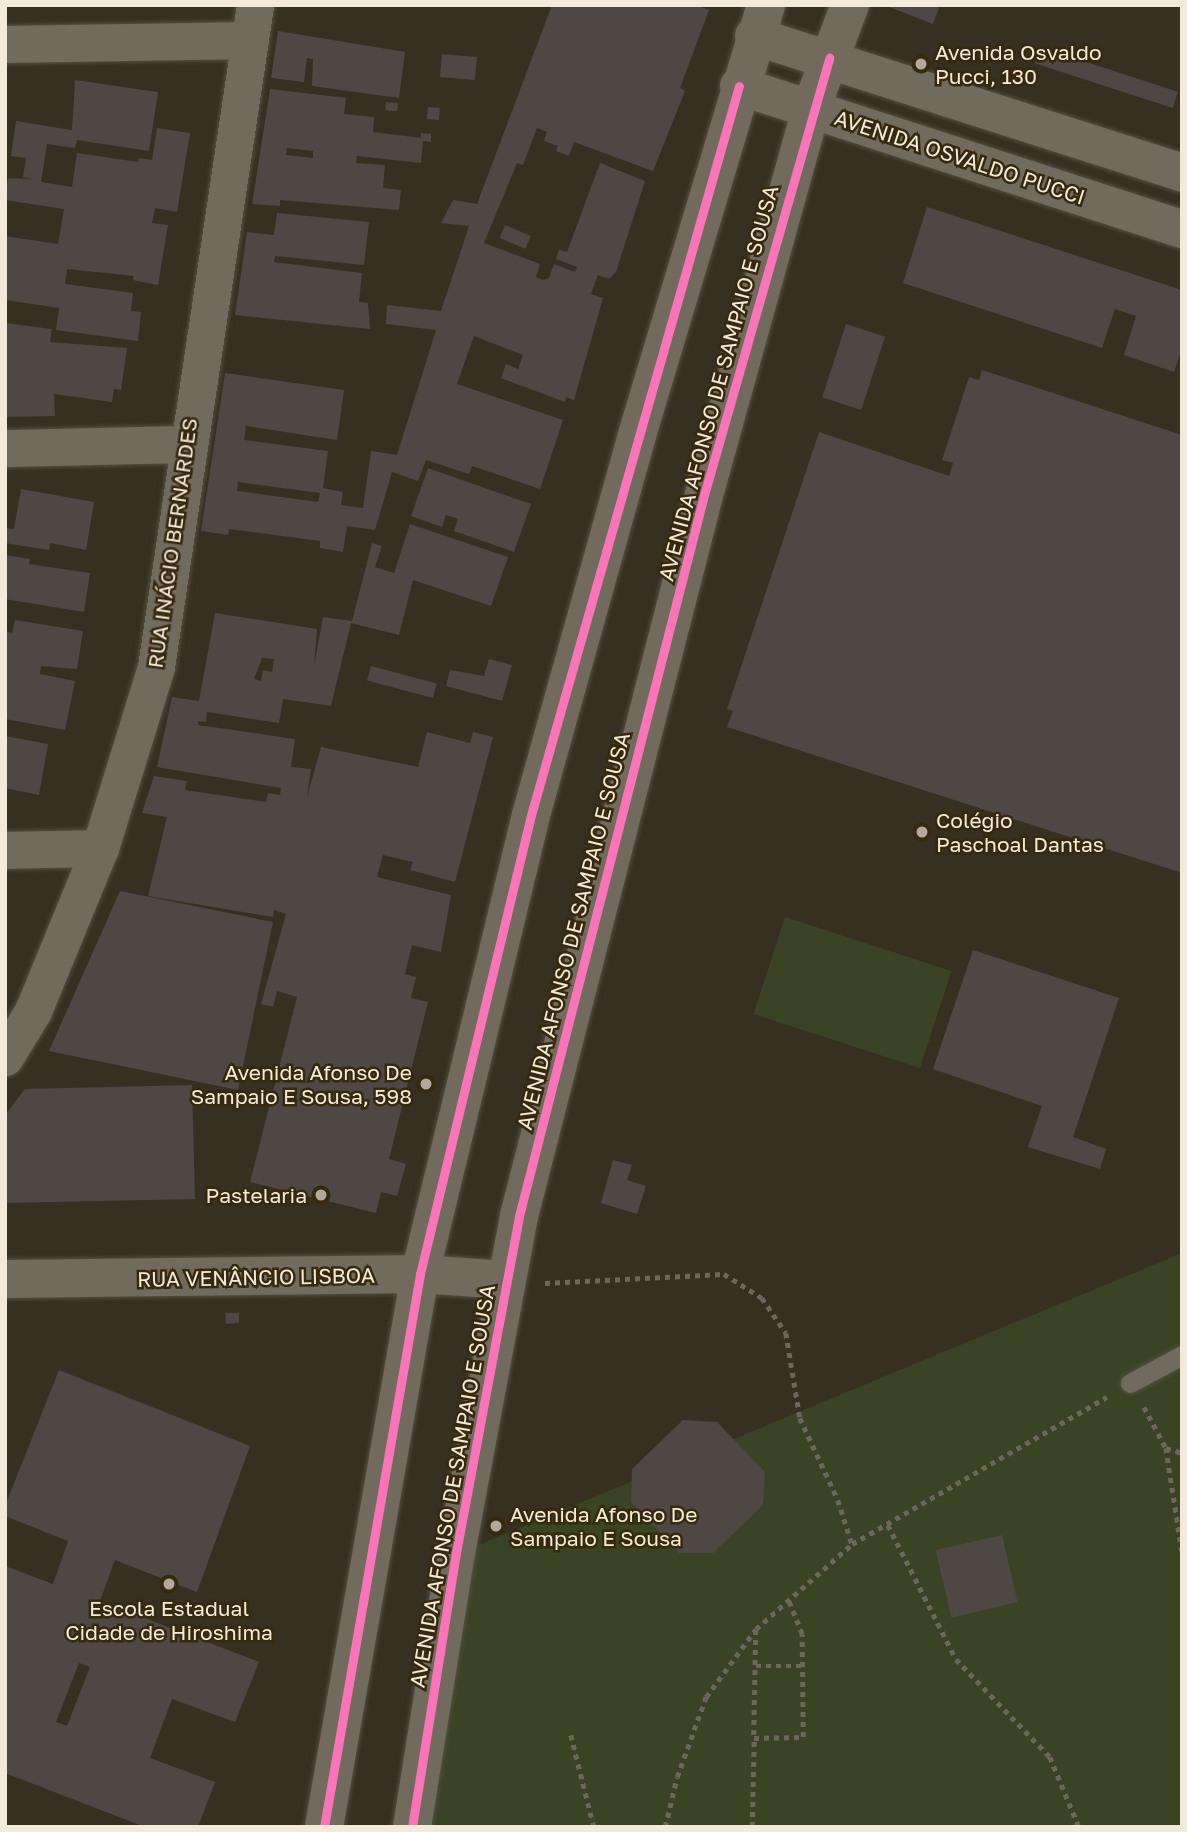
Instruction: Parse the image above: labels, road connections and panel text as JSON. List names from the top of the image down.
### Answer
{
  "streets": {
    "main road": ["AVENIDA OSVALDO PUCCI", "AVENIDA AFONSO DE SAMPAIO E SOUSA", "RUA VENÂNCIO LISBOA"],
    "street": ["RUA INÁCIO BERNARDES"]
  },
  "crossings": [
    ["AVENIDA OSVALDO PUCCI", "AVENIDA AFONSO DE SAMPAIO E SOUSA"],
    ["AVENIDA AFONSO DE SAMPAIO E SOUSA", "RUA VENÂNCIO LISBOA"]
  ],
  "places": [
    "Avenida Osvaldo Pucci, 130",
    "Colégio Paschoal Dantas",
    "Avenida Afonso De Sampaio E Sousa, 598",
    "Pastelaria",
    "Avenida Afonso De Sampaio E Sousa",
    "Escola Estadual Cidade de Hiroshima"
  ]
}
